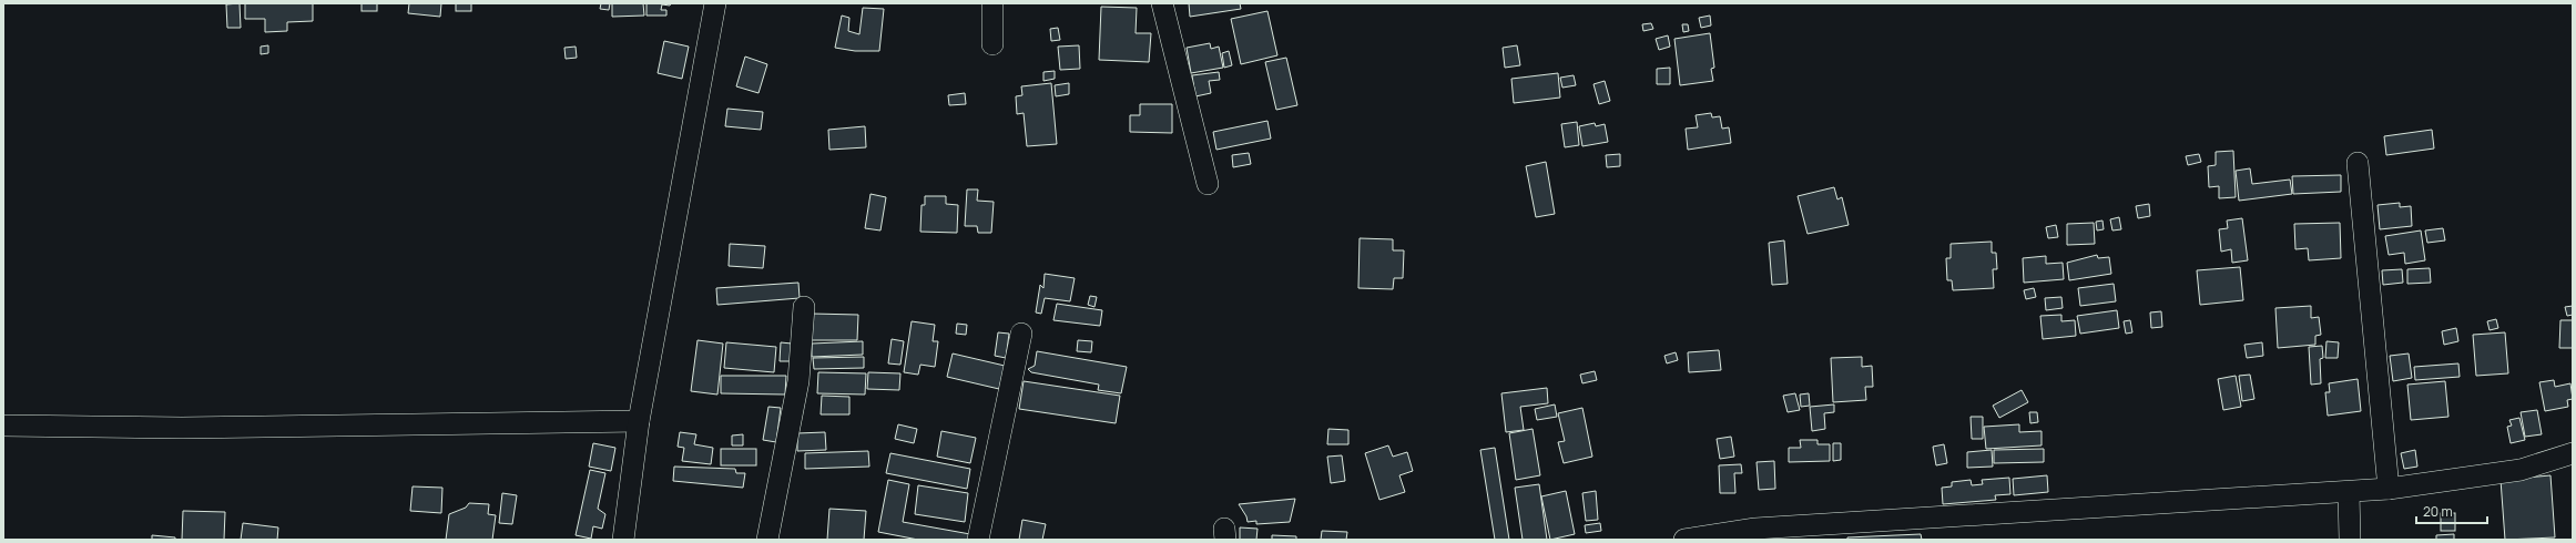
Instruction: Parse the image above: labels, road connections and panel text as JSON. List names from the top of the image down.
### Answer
{
  "scale_bar": "20 m"
}
